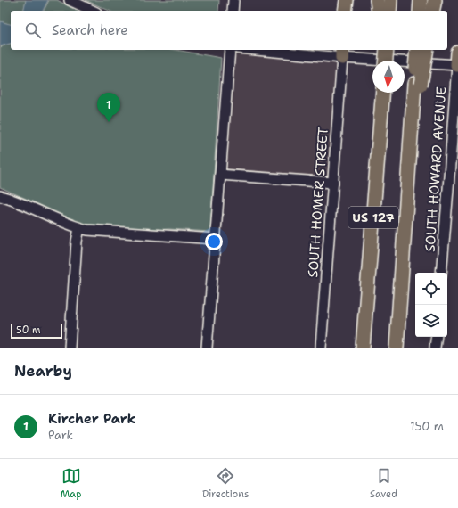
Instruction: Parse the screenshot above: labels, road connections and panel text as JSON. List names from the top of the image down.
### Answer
{
  "streets": {
    "highway": ["US 127"],
    "street": ["SOUTH HOWARD AVENUE", "SOUTH HOMER STREET"]
  },
  "scale_bar": "50 m",
  "north": "bottom",
  "page": {
    "search": "Search here",
    "pins": "1",
    "scale": "50 m",
    "heading": "Nearby",
    "list": [
      {
        "mark": "1",
        "name": "Kircher Park",
        "note": "Park",
        "value": "150 m"
      }
    ],
    "nav": ["Map", "Directions", "Saved"]
  }
}
